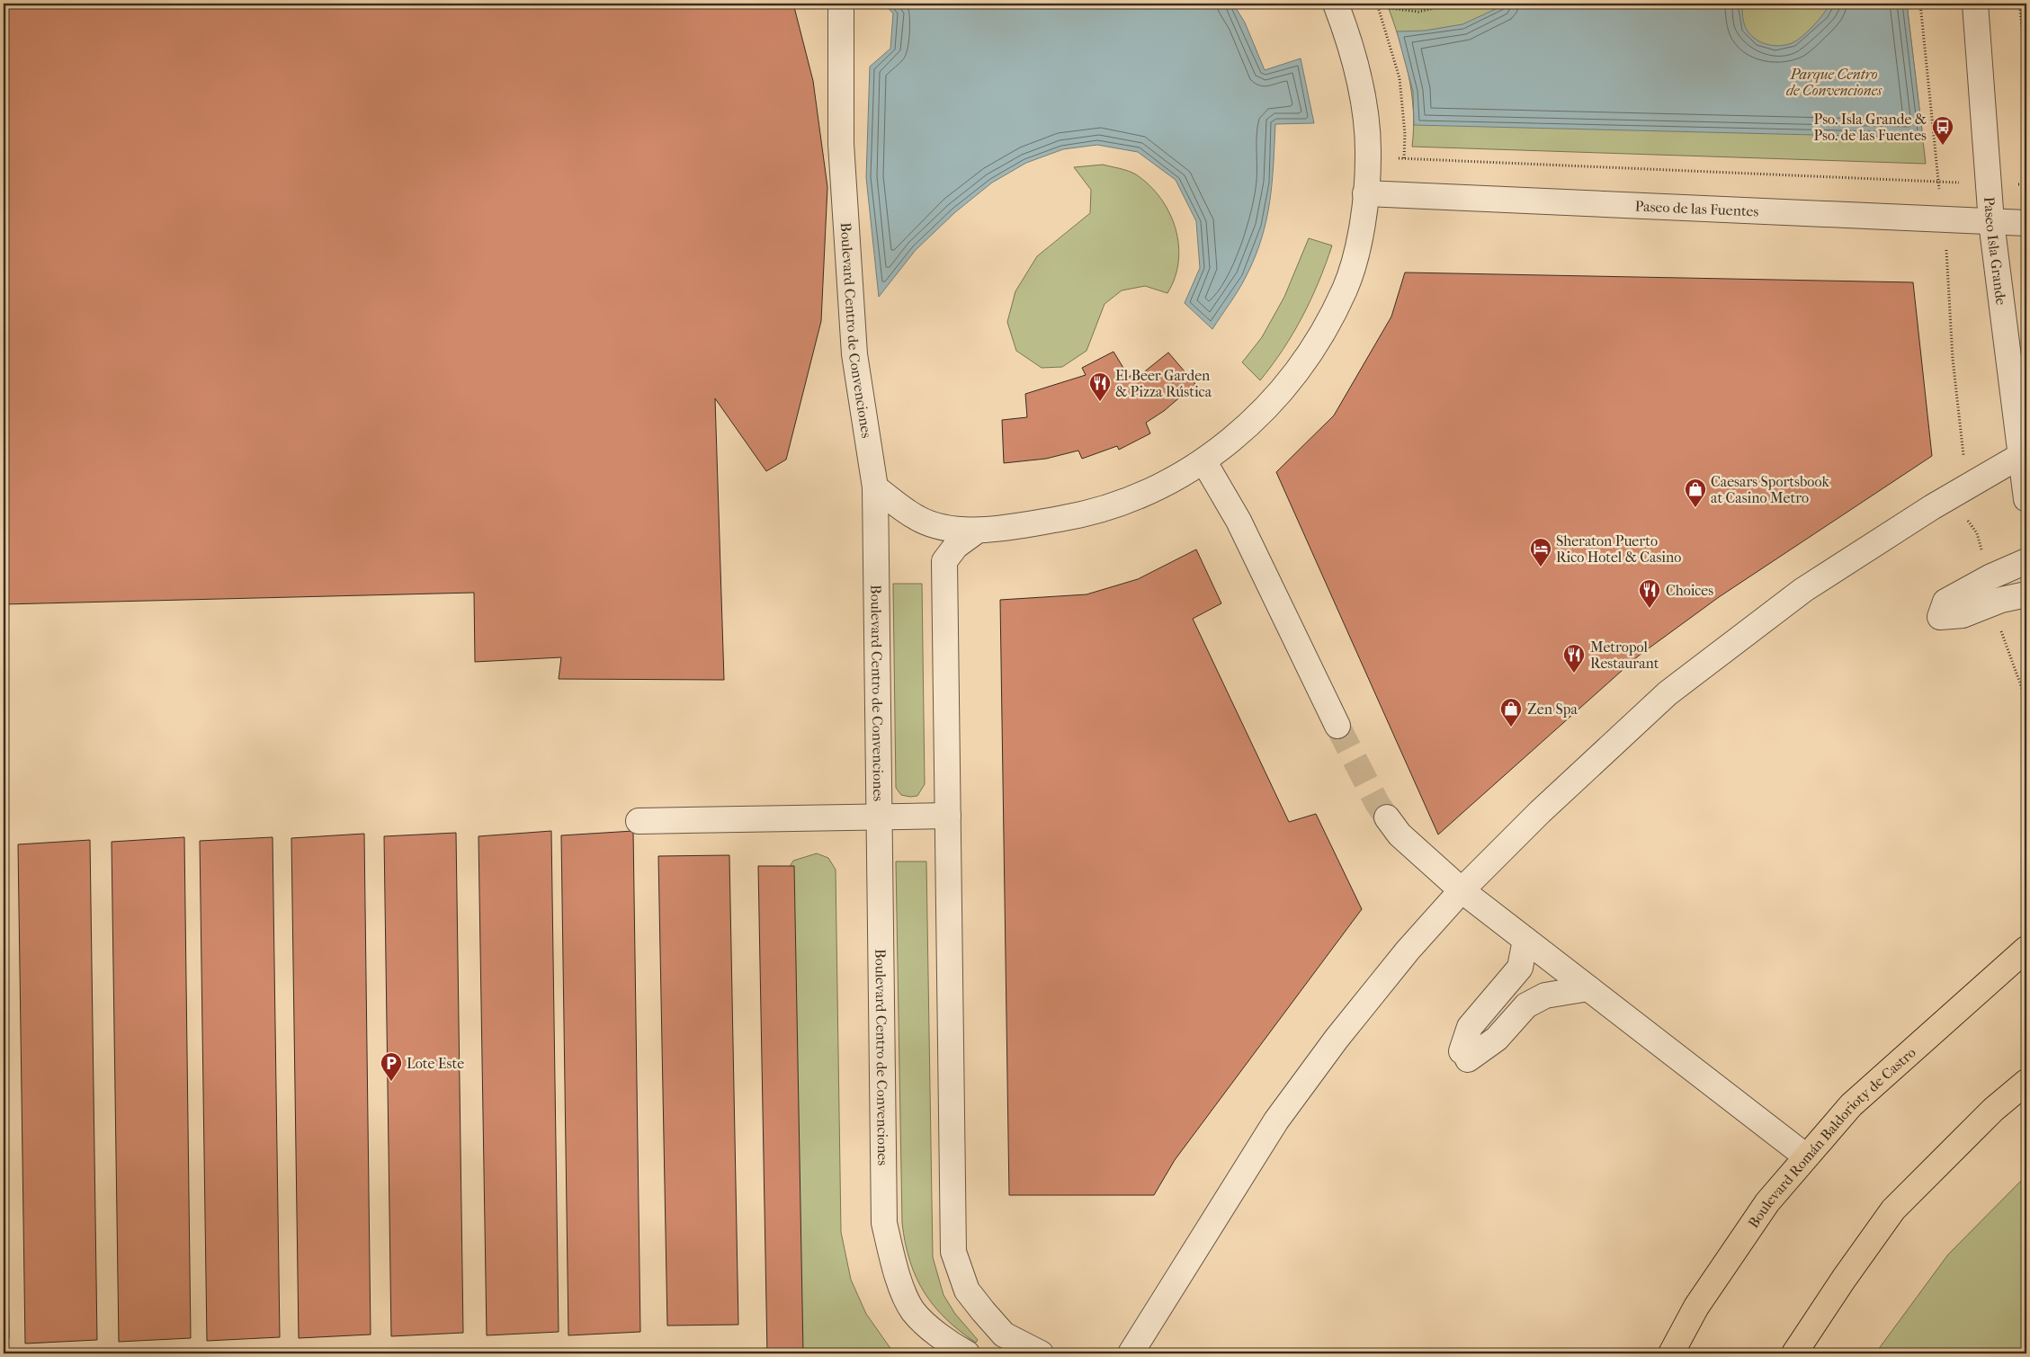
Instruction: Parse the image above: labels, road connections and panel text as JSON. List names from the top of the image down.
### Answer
{
  "streets": {
    "main road": ["Boulevard Román Baldorioty de Castro"],
    "street": ["Paseo de las Fuentes", "Paseo Isla Grande", "Boulevard Centro de Convenciones"]
  },
  "crossings": [
    ["Paseo de las Fuentes", "Paseo Isla Grande"]
  ],
  "parks": ["Parque Centro de Convenciones"],
  "places": {
    "bus stop": ["Pso. Isla Grande & Pso. de las Fuentes"],
    "restaurant": ["El Beer Garden & Pizza Rústica", "Choices", "Metropol Restaurant"],
    "shop": ["Caesars Sportsbook at Casino Metro", "Zen Spa"],
    "hotel": ["Sheraton Puerto Rico Hotel & Casino"],
    "parking": ["Lote Este"]
  }
}
